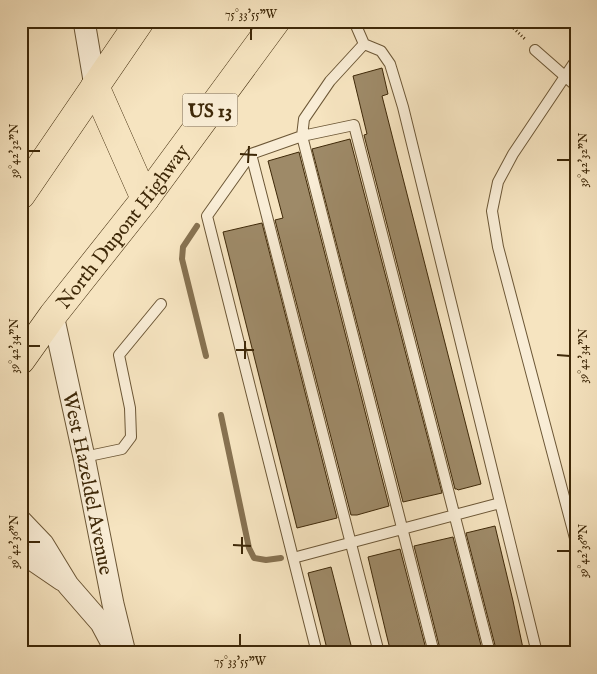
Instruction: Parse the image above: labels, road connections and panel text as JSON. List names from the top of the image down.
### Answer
{
  "streets": {
    "highway": ["US 13", "North Dupont Highway"],
    "street": ["West Hazeldel Avenue"]
  },
  "crossings": [
    ["North Dupont Highway", "West Hazeldel Avenue"]
  ],
  "coordinates": [
    "75°33'55\"W",
    "39°42'32\"N",
    "39°42'34\"N",
    "39°42'36\"N"
  ]
}
